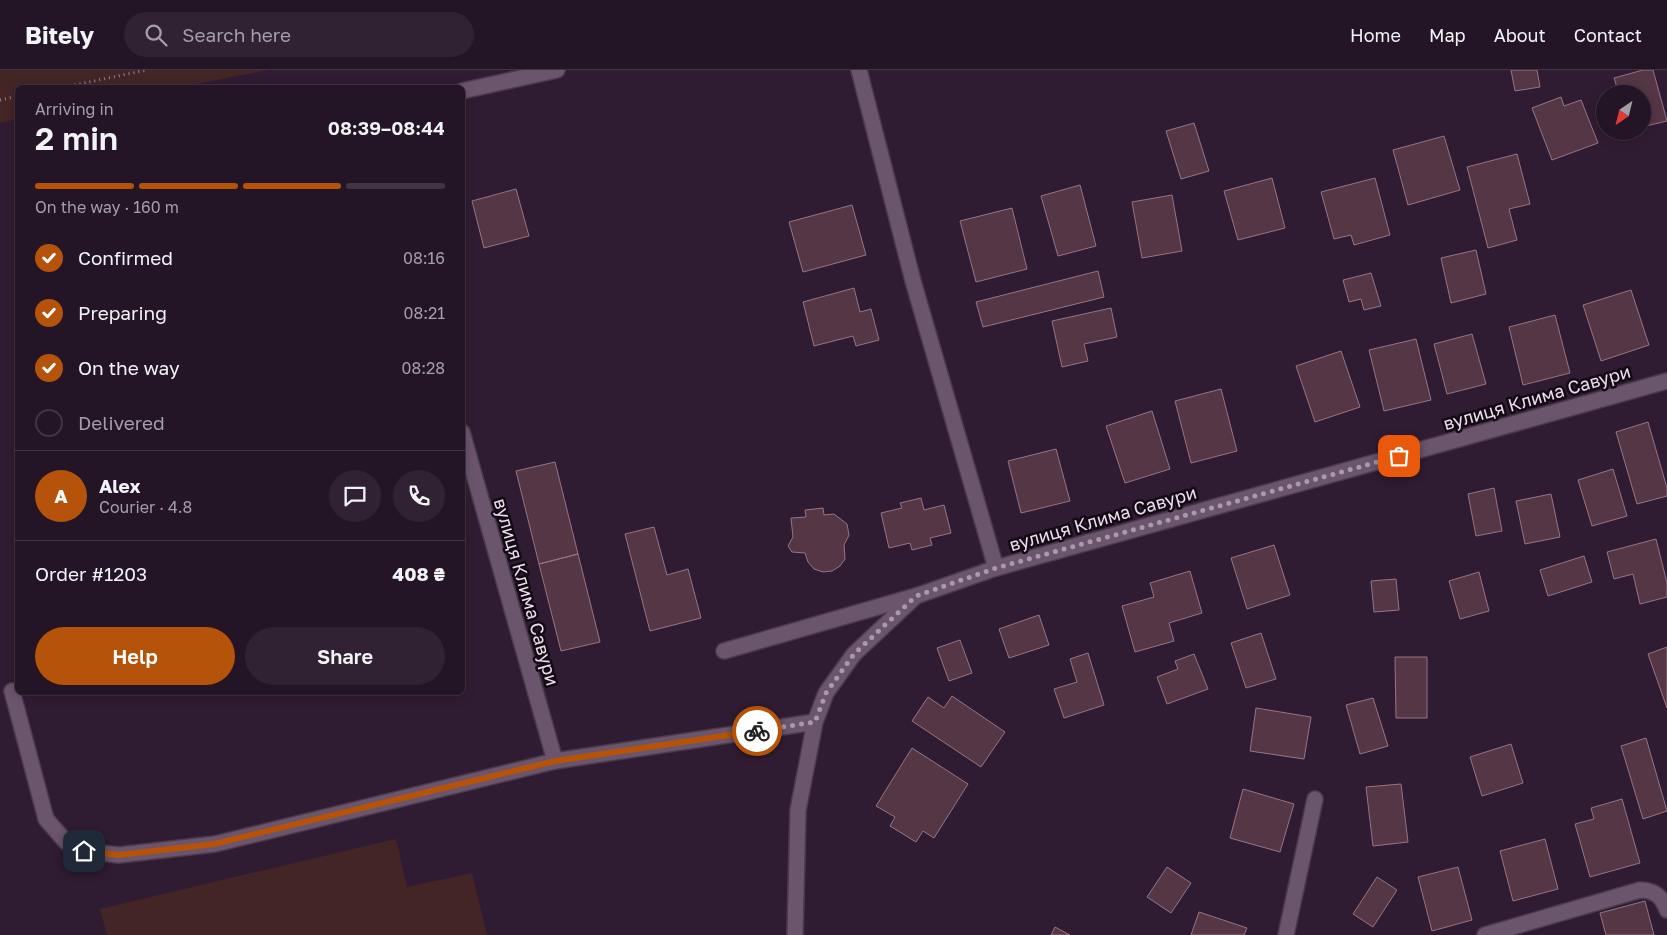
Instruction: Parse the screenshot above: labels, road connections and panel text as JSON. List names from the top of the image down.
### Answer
{
  "streets": {
    "street": ["вулиця Клима Савури"]
  },
  "north": "bottom left",
  "page": {
    "header": "Bitely",
    "search": "Search here",
    "nav": [
      "Home",
      "Map",
      "About",
      "Contact"
    ],
    "heading": ["2 min", "Arriving in", "08:39–08:44"],
    "panel": [
      "Alex",
      "Courier · 4.8",
      "Order #1203",
      "408 ₴"
    ],
    "bar": "On the way · 160 m",
    "list": [
      ["Confirmed", "08:16"],
      ["Preparing", "08:21"],
      ["On the way", "08:28"],
      "Delivered"
    ],
    "round": "A",
    "buttons": ["Help", "Share"]
  }
}
